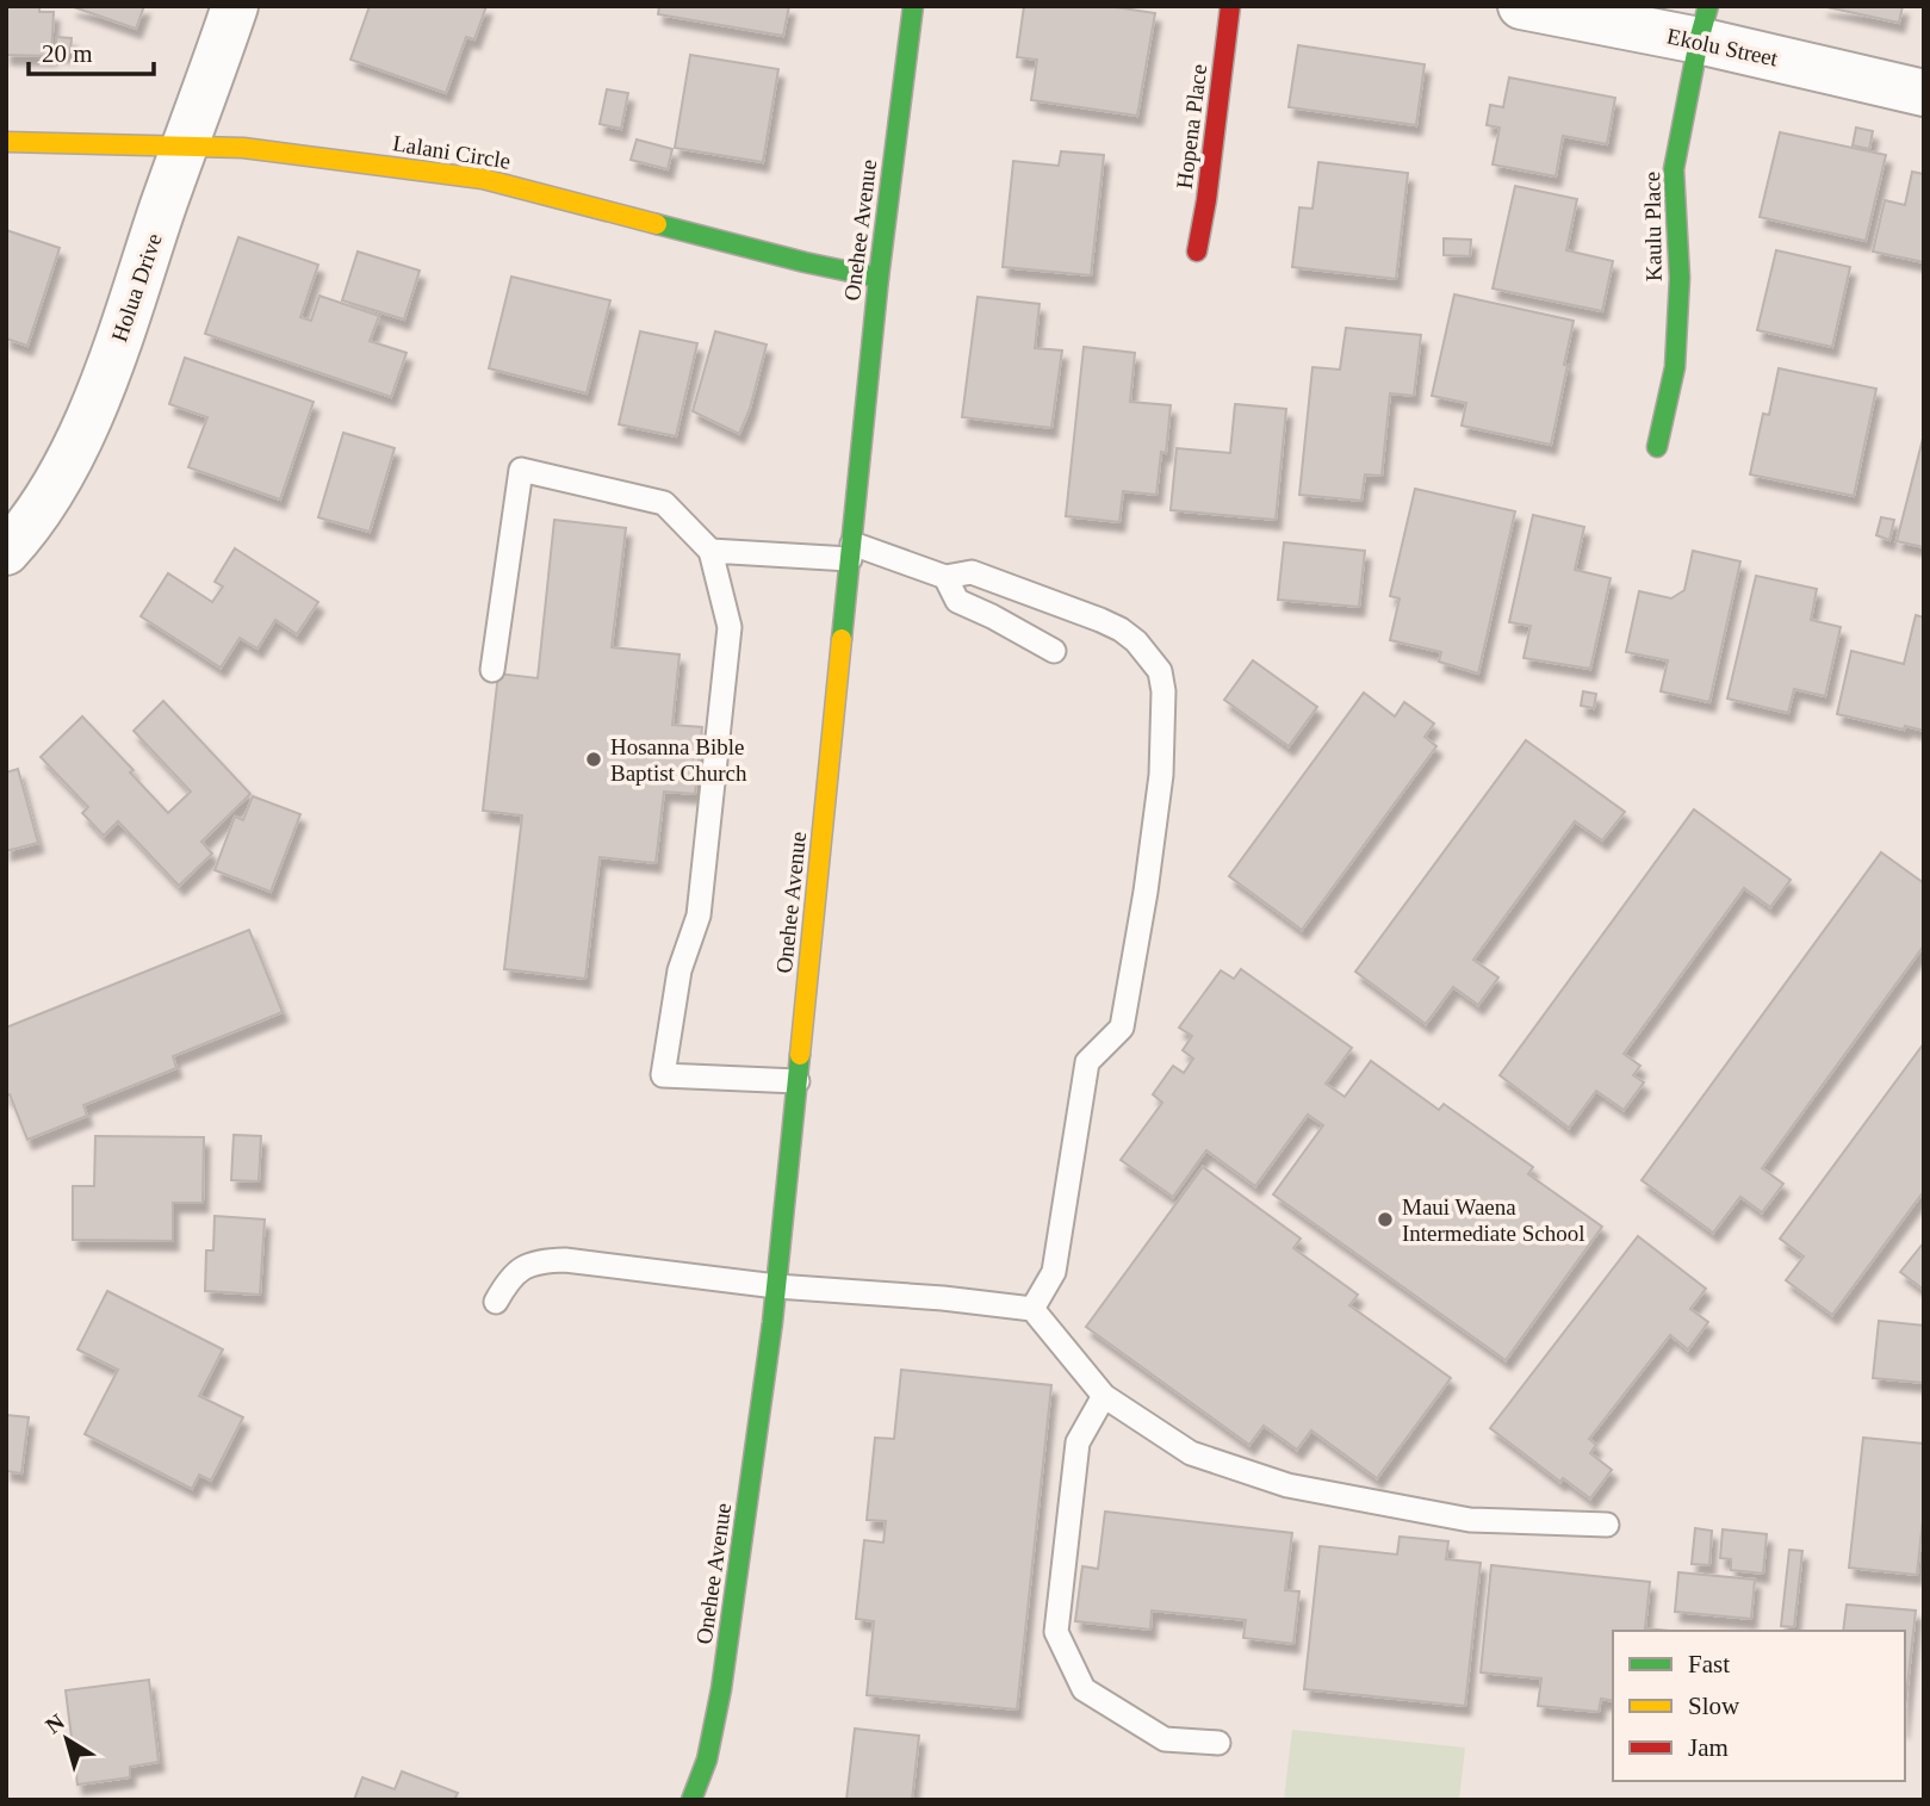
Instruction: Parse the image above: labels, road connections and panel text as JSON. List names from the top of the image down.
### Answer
{
  "streets": {
    "street": [
      "Ekolu Street",
      "Hopena Place",
      "Lalani Circle",
      "Kaulu Place",
      "Onehee Avenue",
      "Holua Drive"
    ]
  },
  "crossings": [
    ["Ekolu Street", "Kaulu Place"],
    ["Lalani Circle", "Onehee Avenue"],
    ["Lalani Circle", "Holua Drive"]
  ],
  "places": ["Hosanna Bible Baptist Church", "Maui Waena Intermediate School"],
  "legend": ["Fast", "Slow", "Jam"],
  "scale_bar": "20 m",
  "north": "top left"
}
